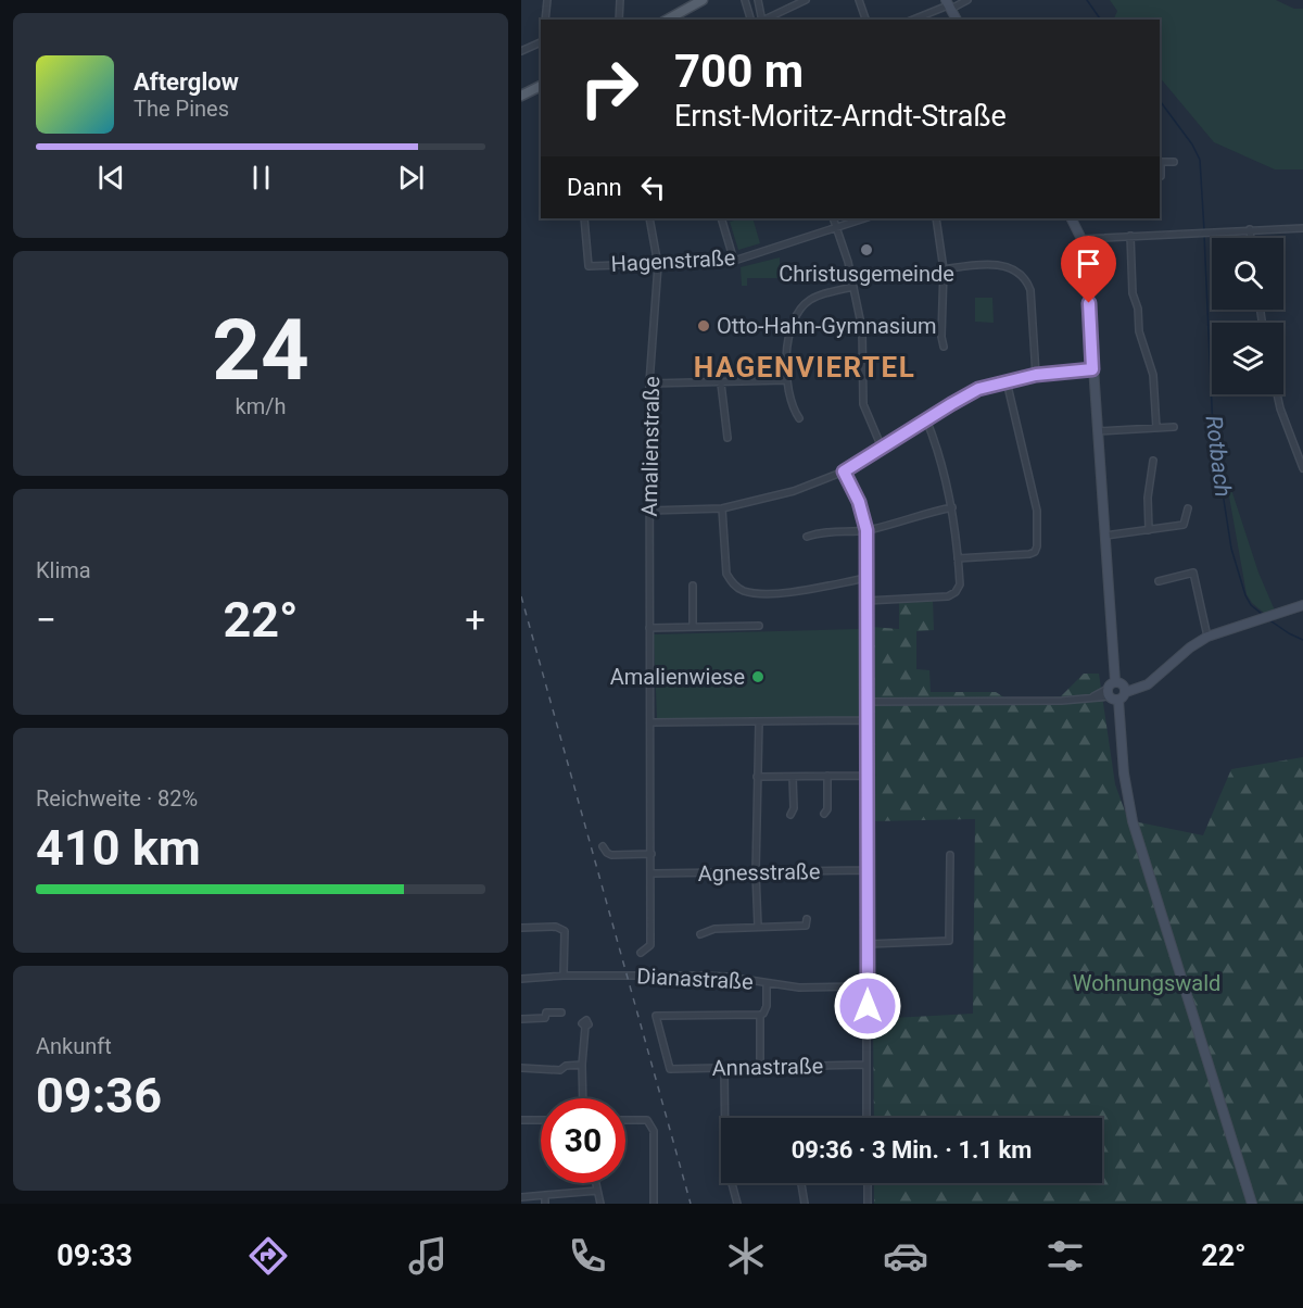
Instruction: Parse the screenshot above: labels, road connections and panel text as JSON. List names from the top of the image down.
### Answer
{
  "streets": {
    "street": [
      "Hagenstraße",
      "Amalienstraße",
      "Agnesstraße",
      "Dianastraße",
      "Annastraße"
    ]
  },
  "crossings": [
    ["Hagenstraße", "Amalienstraße"],
    ["Amalienstraße", "Agnesstraße"]
  ],
  "districts": ["HAGENVIERTEL"],
  "water": ["Rotbach"],
  "parks": ["Wohnungswald"],
  "places": ["Christusgemeinde", "Otto-Hahn-Gymnasium", "Amalienwiese"],
  "page": {
    "turn": ["700 m", "Ernst-Moritz-Arndt-Straße"],
    "song": ["Afterglow", "The Pines"],
    "then": "Dann",
    "tile": [
      ["24", "km/h"],
      "Klima",
      ["Reichweite · 82%", "410 km"],
      ["Ankunft", "09:36"]
    ],
    "heat": ["−", "22°", "+"],
    "limit": "30",
    "trip": "09:36 · 3 Min. · 1.1 km",
    "tabs": ["09:33", "22°"]
  }
}
